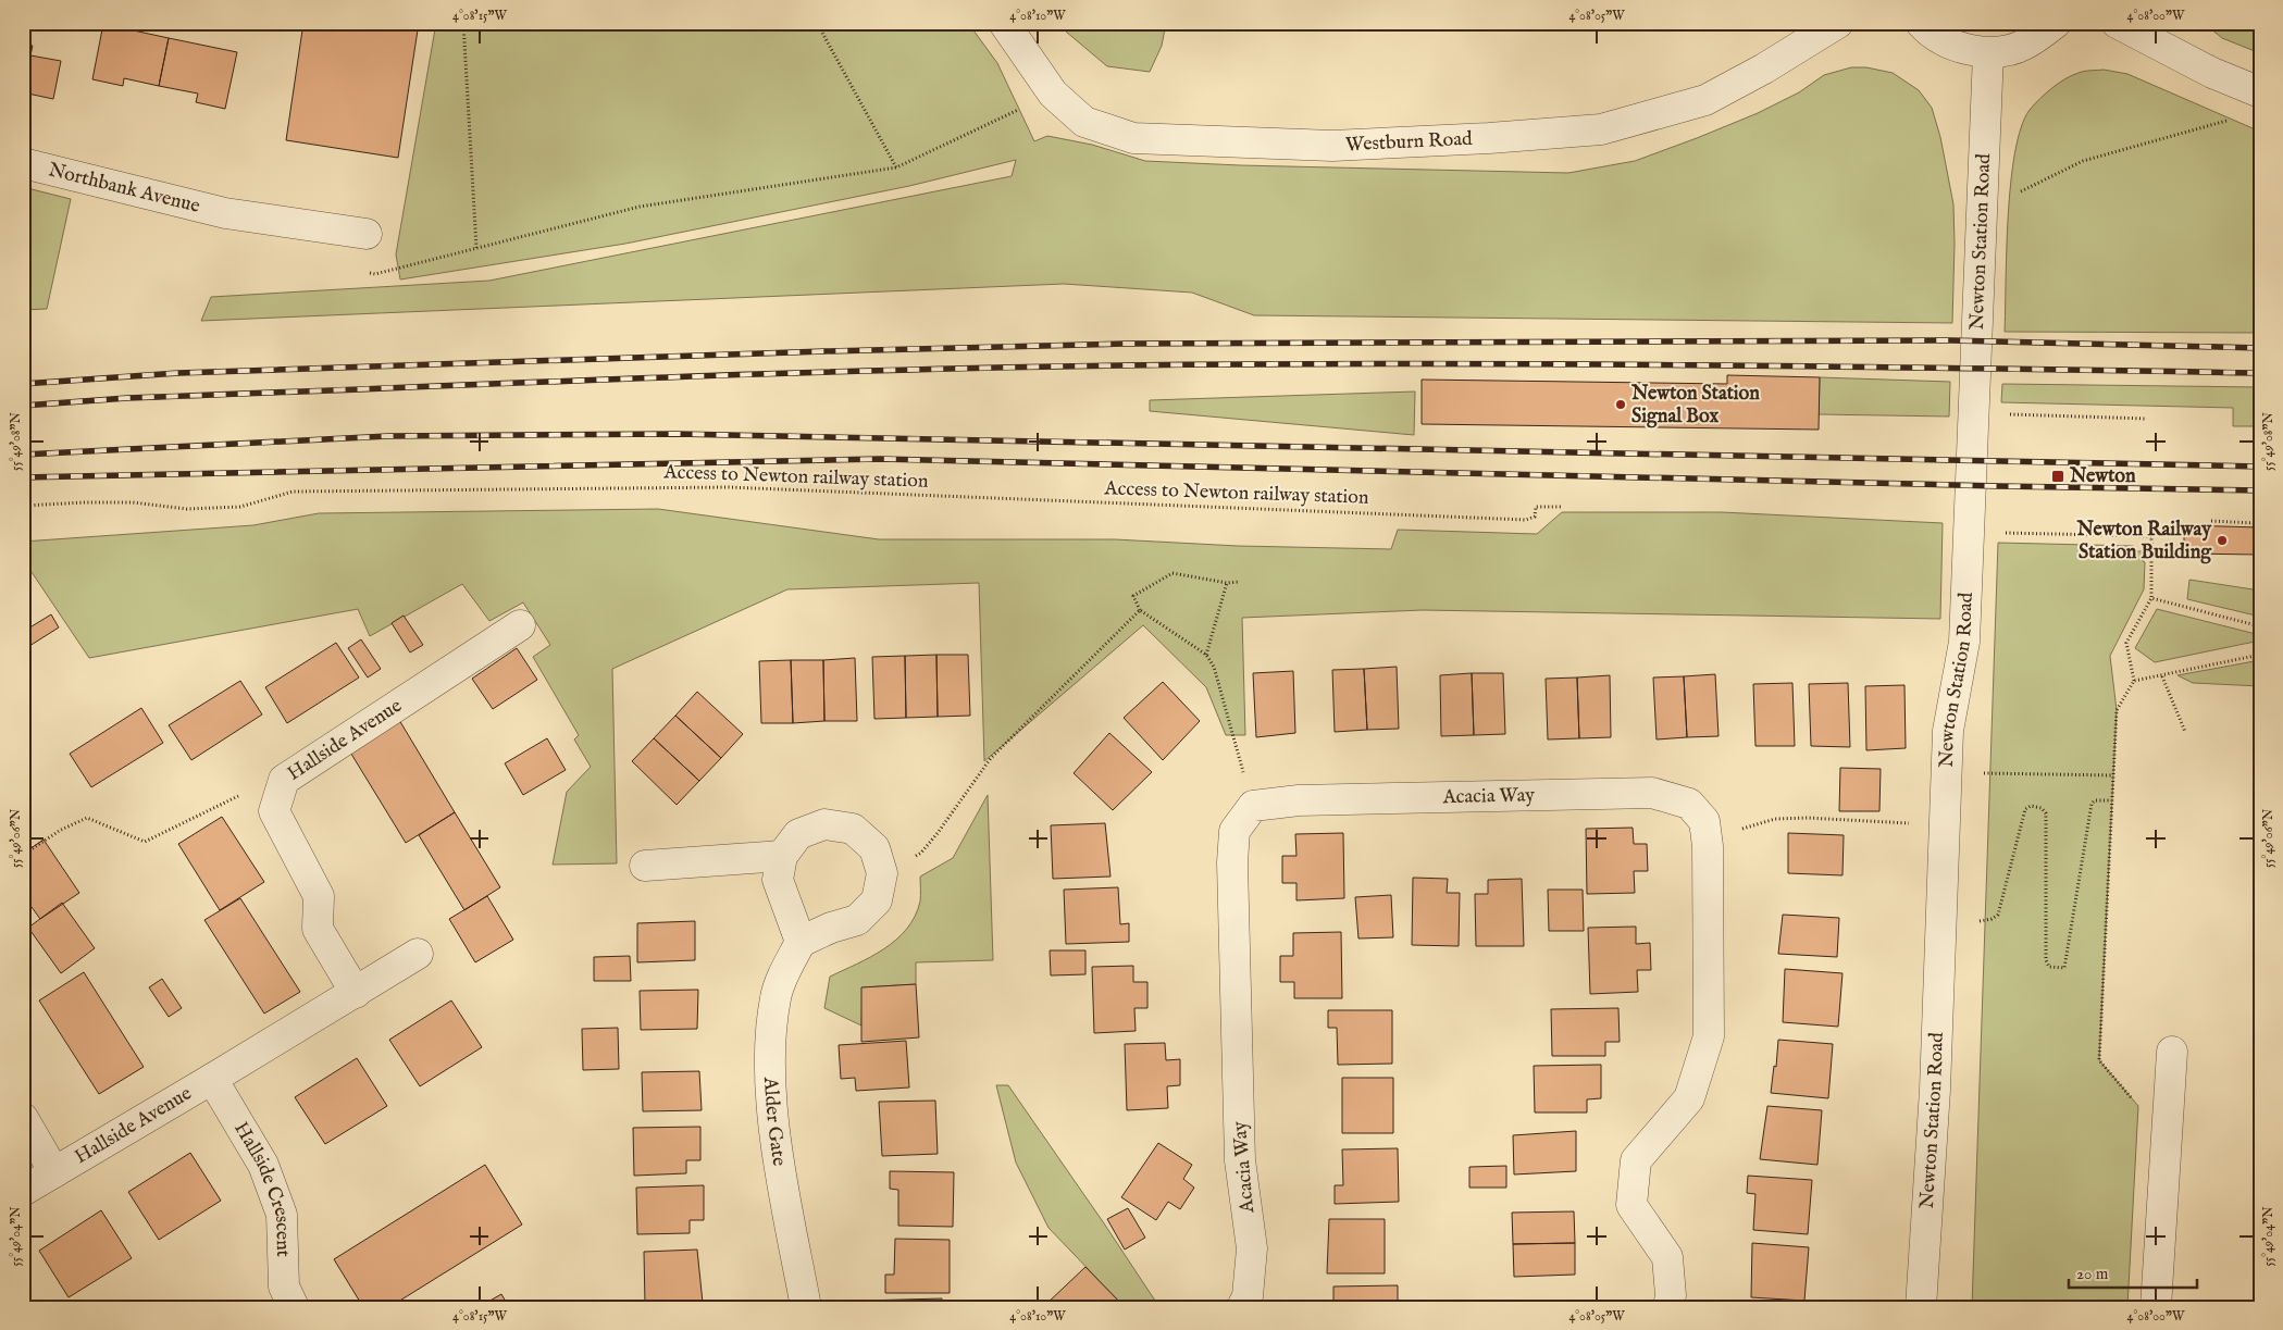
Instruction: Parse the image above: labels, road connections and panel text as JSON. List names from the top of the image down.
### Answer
{
  "streets": {
    "street": [
      "Westburn Road",
      "Northbank Avenue",
      "Newton Station Road",
      "Hallside Avenue",
      "Acacia Way",
      "Alder Gate",
      "Hallside Crescent"
    ],
    "path": ["Access to Newton railway station"]
  },
  "crossings": [
    ["Hallside Avenue", "Hallside Crescent"]
  ],
  "places": {
    "other": ["Newton Station Signal Box", "Newton Railway Station Building"],
    "transit": ["Newton"]
  },
  "scale_bar": "20 m",
  "coordinates": [
    "4°08'15\"W",
    "4°08'10\"W",
    "4°08'05\"W",
    "4°08'00\"W",
    "55°49'08\"N",
    "55°49'06\"N",
    "55°49'04\"N"
  ]
}
